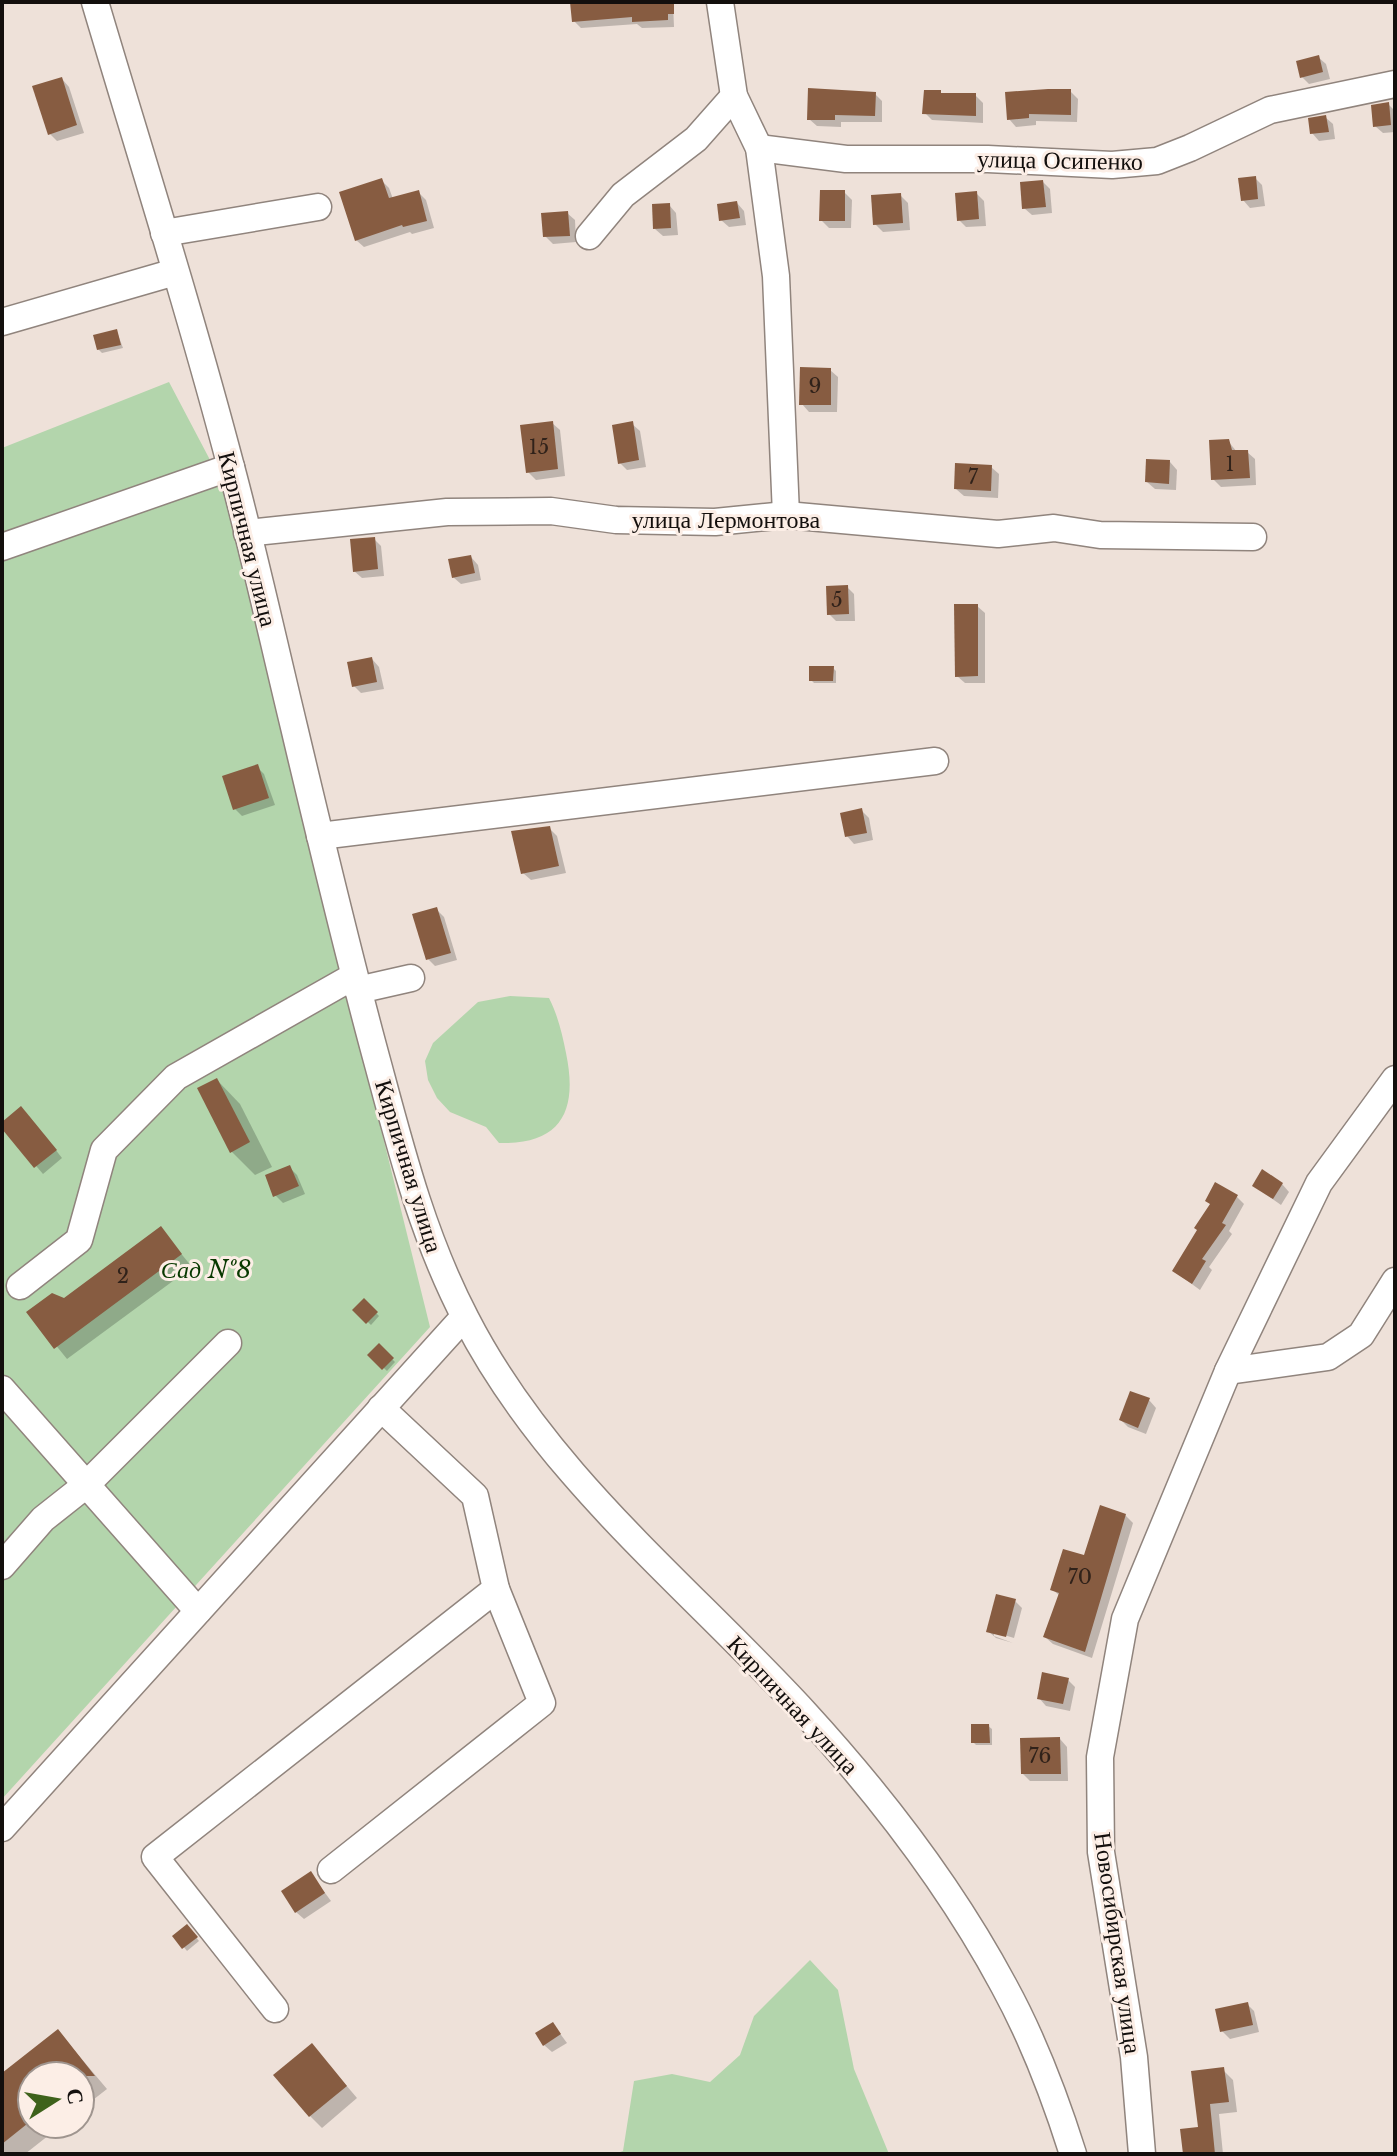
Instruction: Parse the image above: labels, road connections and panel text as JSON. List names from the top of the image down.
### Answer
{
  "streets": {
    "street": [
      "улица Осипенко",
      "улица Лермонтова",
      "Кирпичная улица",
      "Новосибирская улица"
    ]
  },
  "crossings": [
    ["улица Лермонтова", "Кирпичная улица"]
  ],
  "parks": ["Сад №8"],
  "house_numbers": [
    "9",
    "15",
    "1",
    "7",
    "5",
    "2",
    "70",
    "76"
  ],
  "north": "right"
}
